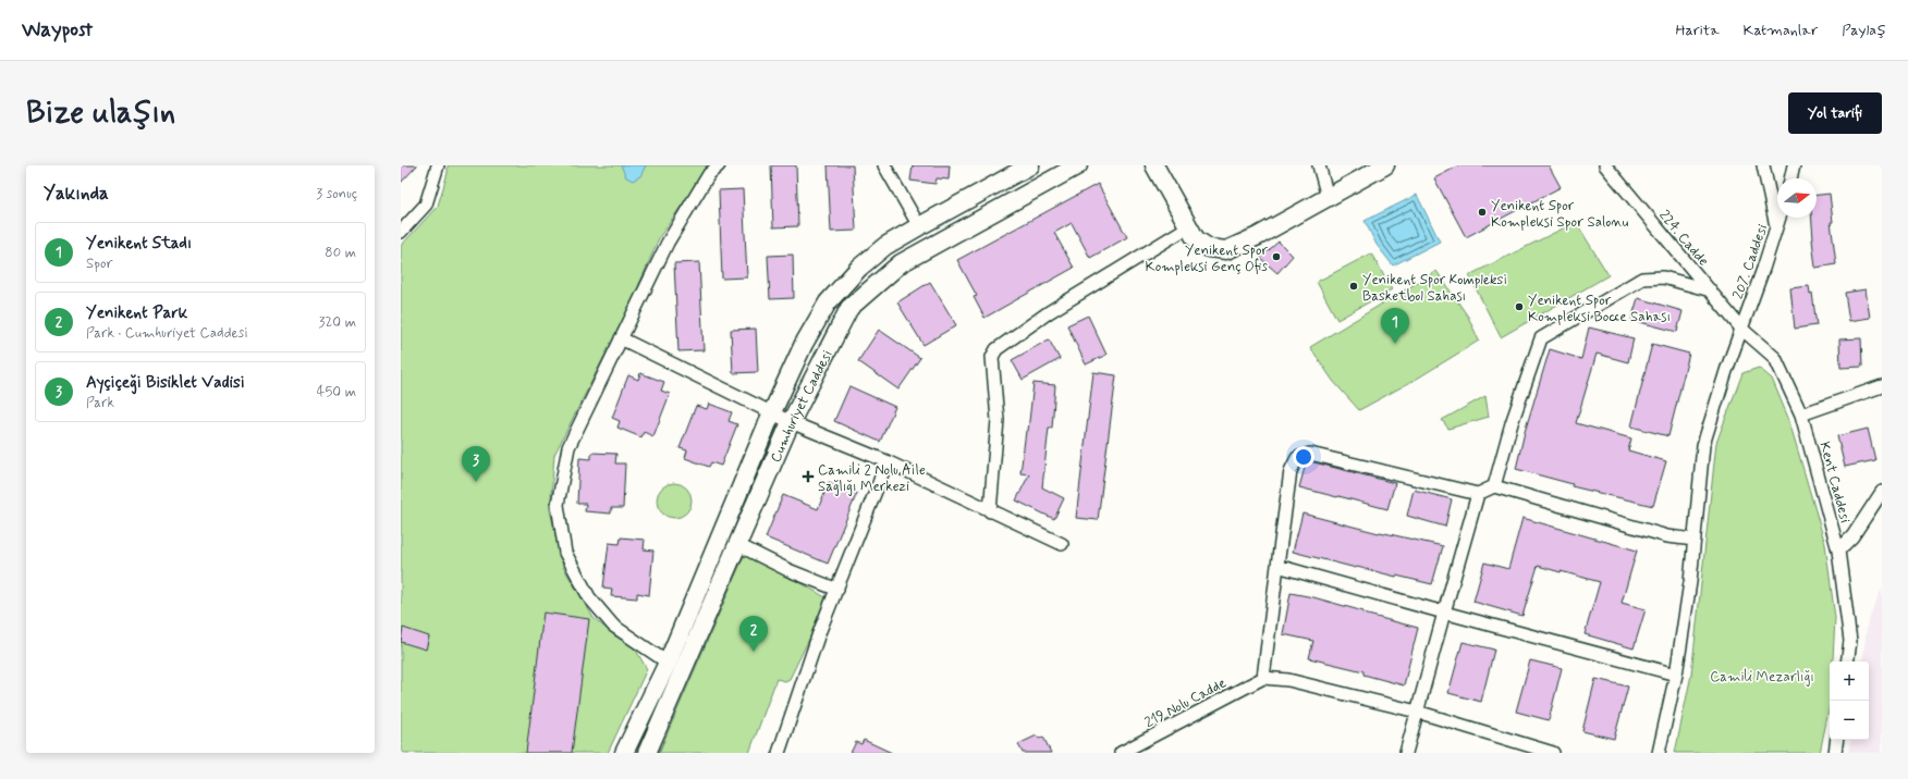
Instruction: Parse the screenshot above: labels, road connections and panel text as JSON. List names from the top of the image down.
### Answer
{
  "streets": {
    "street": [
      "224. Cadde",
      "207. Caddesi",
      "Cumhuriyet Caddesi",
      "Kent Caddesi",
      "219 Nolu Cadde"
    ]
  },
  "crossings": [
    ["224. Cadde", "207. Caddesi"],
    ["224. Cadde", "Kent Caddesi"],
    ["207. Caddesi", "Kent Caddesi"]
  ],
  "parks": ["Camili Mezarlığı"],
  "places": {
    "other": [
      "Yenikent Spor Kompleksi Spor Salonu",
      "Yenikent Spor Kompleksi Genç Ofis",
      "Yenikent Spor Kompleksi Basketbol Sahası",
      "Yenikent Spor Kompleksi Bocce Sahası"
    ],
    "health": ["Camili 2 Nolu Aile Sağlığı Merkezi"]
  },
  "north": "right",
  "page": {
    "header": "Waypost",
    "nav": ["Harita", "Katmanlar", "Paylaş"],
    "buttons": "Yol tarifi",
    "title": "Bize ulaşın",
    "heading": ["Yakında", "3 sonuç"],
    "list": [
      {
        "mark": "1",
        "name": "Yenikent Stadı",
        "note": "Spor",
        "value": "80 m"
      },
      {
        "mark": "2",
        "name": "Yenikent Park",
        "note": "Park · Cumhuriyet Caddesi",
        "value": "320 m"
      },
      {
        "mark": "3",
        "name": "Ayçiçeği Bisiklet Vadisi",
        "note": "Park",
        "value": "450 m"
      }
    ],
    "pins": ["1", "3", "2"],
    "map_buttons": ["+", "−"]
  }
}
